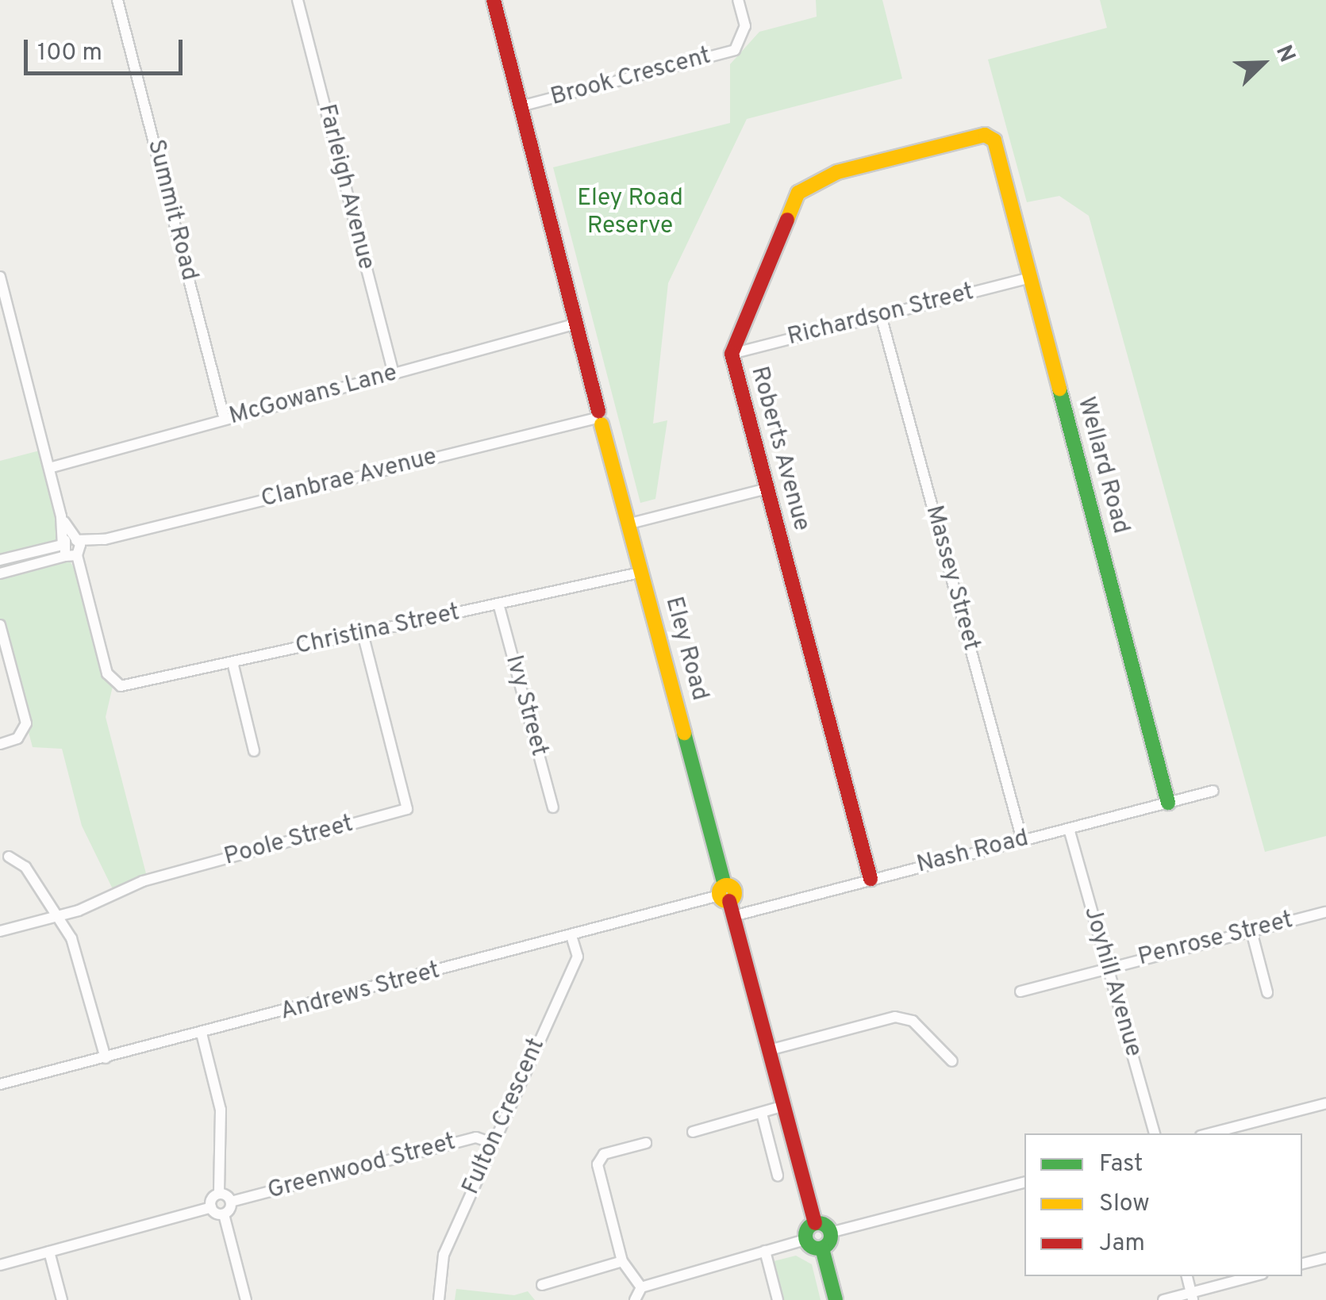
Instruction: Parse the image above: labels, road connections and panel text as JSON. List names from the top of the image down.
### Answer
{
  "streets": {
    "street": [
      "Brook Crescent",
      "Farleigh Avenue",
      "Summit Road",
      "Richardson Street",
      "McGowans Lane",
      "Roberts Avenue",
      "Wellard Road",
      "Clanbrae Avenue",
      "Massey Street",
      "Christina Street",
      "Eley Road",
      "Ivy Street",
      "Poole Street",
      "Nash Road",
      "Penrose Street",
      "Joyhill Avenue",
      "Andrews Street",
      "Fulton Crescent",
      "Greenwood Street"
    ]
  },
  "crossings": [
    ["Brook Crescent", "Eley Road"],
    ["Farleigh Avenue", "McGowans Lane"],
    ["Summit Road", "McGowans Lane"],
    ["Richardson Street", "Roberts Avenue"],
    ["Richardson Street", "Wellard Road"],
    ["Richardson Street", "Massey Street"],
    ["McGowans Lane", "Eley Road"],
    ["Roberts Avenue", "Wellard Road"],
    ["Roberts Avenue", "Nash Road"],
    ["Wellard Road", "Nash Road"],
    ["Clanbrae Avenue", "Christina Street"],
    ["Clanbrae Avenue", "Eley Road"],
    ["Massey Street", "Nash Road"],
    ["Christina Street", "Eley Road"],
    ["Christina Street", "Ivy Street"],
    ["Christina Street", "Poole Street"],
    ["Eley Road", "Nash Road"],
    ["Eley Road", "Andrews Street"],
    ["Nash Road", "Joyhill Avenue"],
    ["Penrose Street", "Joyhill Avenue"],
    ["Andrews Street", "Fulton Crescent"],
    ["Fulton Crescent", "Greenwood Street"]
  ],
  "parks": ["Eley Road Reserve"],
  "legend": ["Fast", "Slow", "Jam"],
  "scale_bar": "100 m",
  "north": "top right"
}
